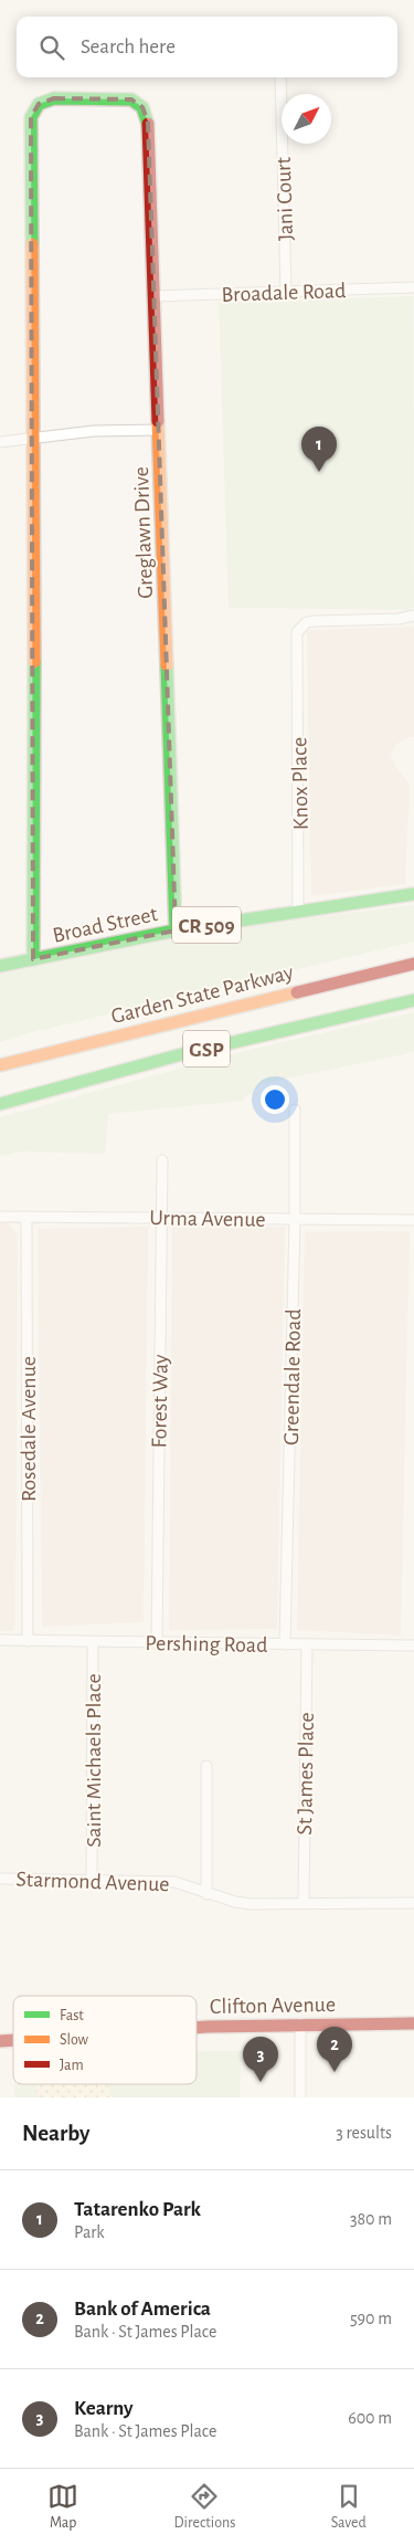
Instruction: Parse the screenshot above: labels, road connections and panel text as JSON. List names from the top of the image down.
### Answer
{
  "streets": {
    "main road": [
      "Greglawn Drive",
      "Broad Street",
      "CR 509",
      "Garden State Parkway",
      "GSP",
      "Clifton Avenue"
    ],
    "street": [
      "Jani Court",
      "Broadale Road",
      "Knox Place",
      "Urma Avenue",
      "Greendale Road",
      "Forest Way",
      "Rosedale Avenue",
      "Pershing Road",
      "Saint Michaels Place",
      "St James Place",
      "Starmond Avenue"
    ]
  },
  "crossings": [
    ["Jani Court", "Broadale Road"],
    ["Broadale Road", "Greglawn Drive"],
    ["Greglawn Drive", "Broad Street"],
    ["Knox Place", "Broad Street"],
    ["Urma Avenue", "Greendale Road"],
    ["Urma Avenue", "Forest Way"],
    ["Urma Avenue", "Rosedale Avenue"],
    ["Greendale Road", "Pershing Road"],
    ["Forest Way", "Pershing Road"],
    ["Rosedale Avenue", "Pershing Road"],
    ["Pershing Road", "Saint Michaels Place"],
    ["Pershing Road", "St James Place"],
    ["Saint Michaels Place", "Starmond Avenue"],
    ["St James Place", "Starmond Avenue"]
  ],
  "legend": ["Fast", "Slow", "Jam"],
  "north": "top right",
  "page": {
    "search": "Search here",
    "pins": ["1", "2", "3"],
    "heading": ["Nearby", "3 results"],
    "list": [
      {
        "mark": "1",
        "name": "Tatarenko Park",
        "note": "Park",
        "value": "380 m"
      },
      {
        "mark": "2",
        "name": "Bank of America",
        "note": "Bank · St James Place",
        "value": "590 m"
      },
      {
        "mark": "3",
        "name": "Kearny",
        "note": "Bank · St James Place",
        "value": "600 m"
      }
    ],
    "nav": ["Map", "Directions", "Saved"]
  }
}
